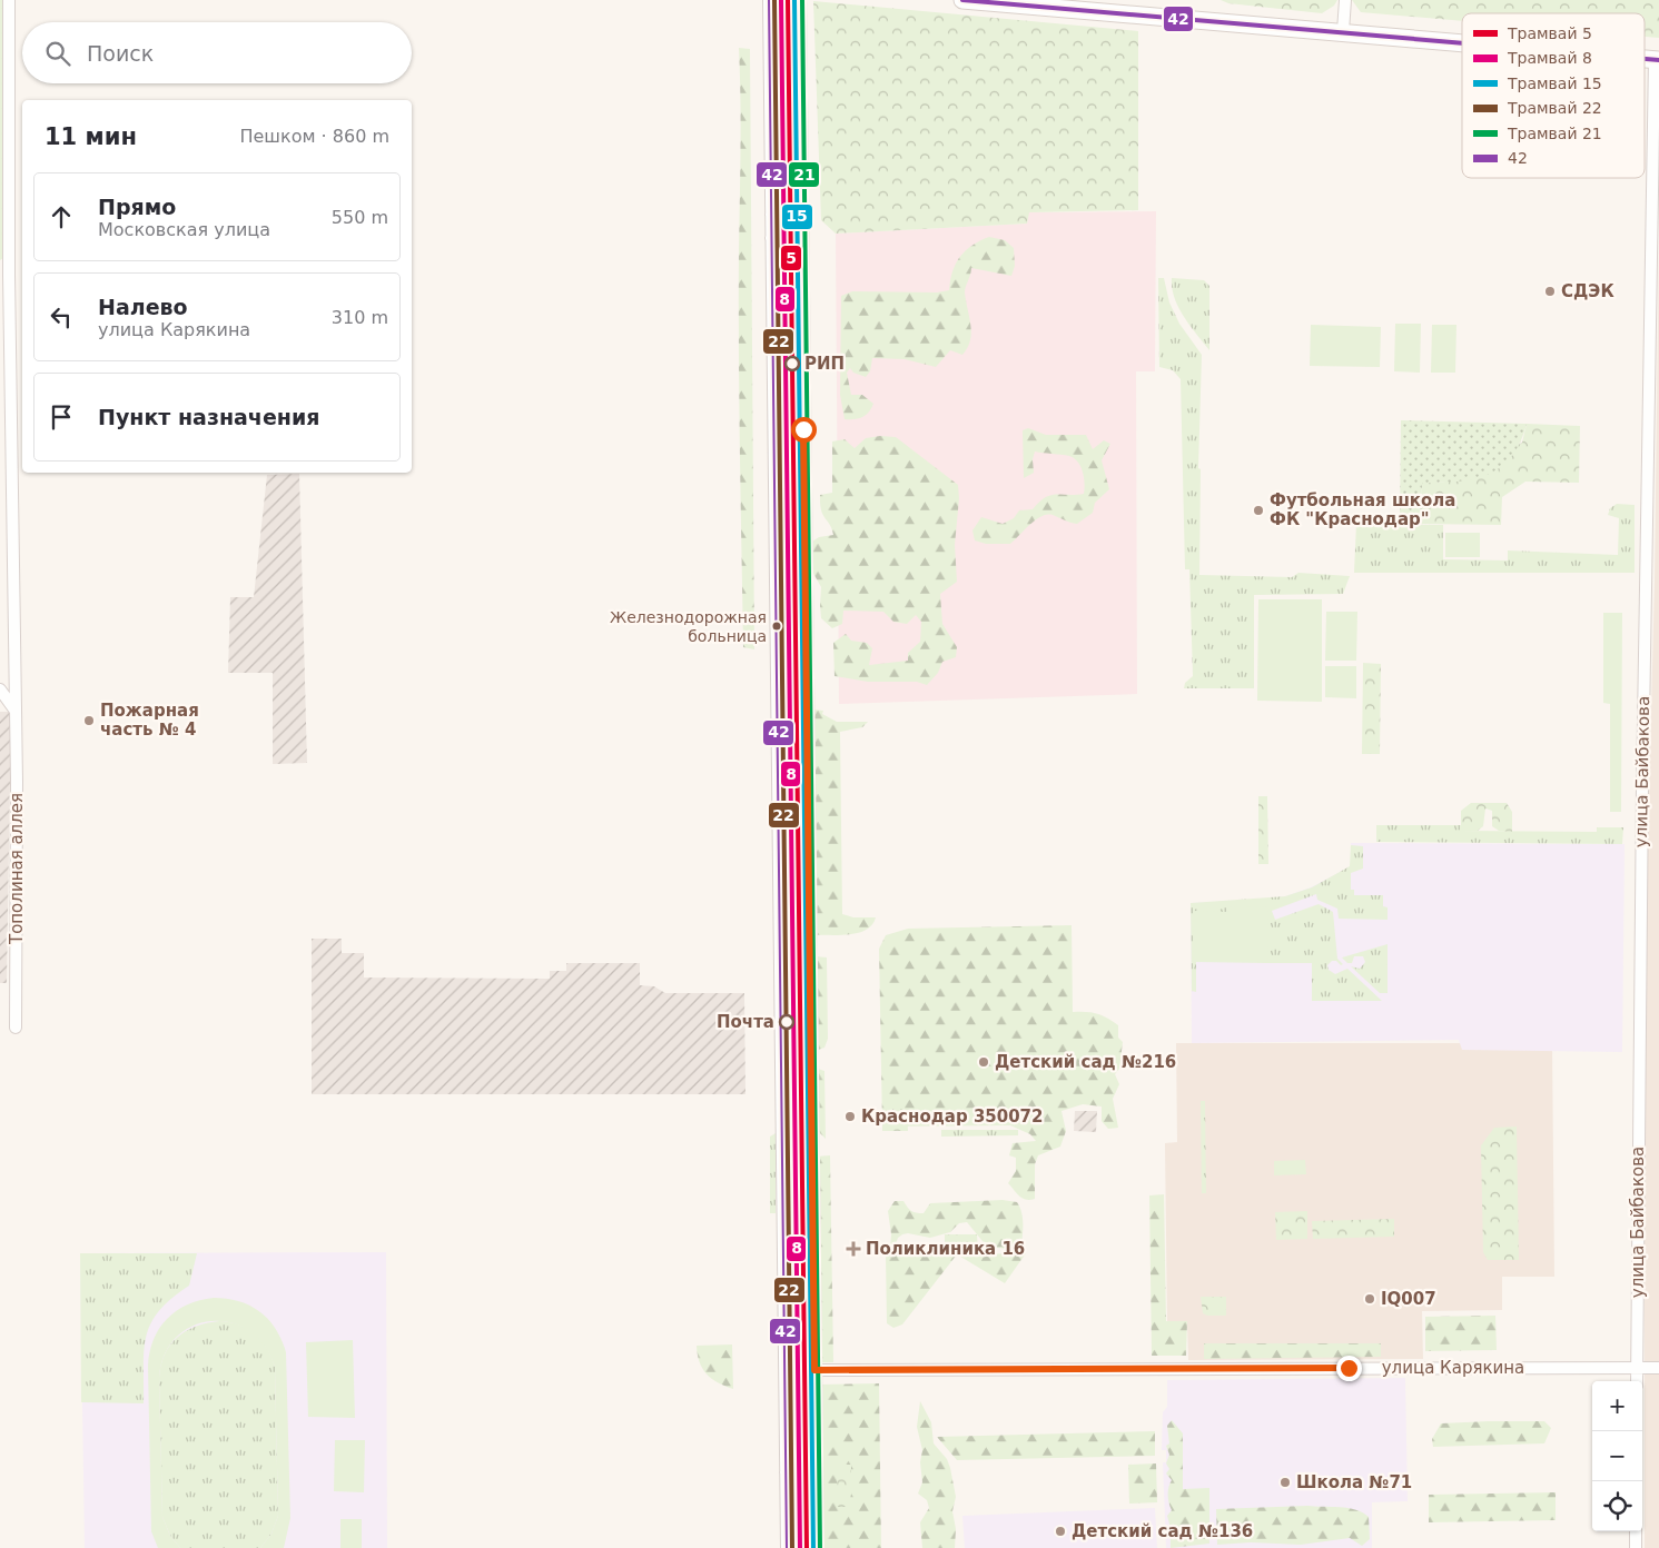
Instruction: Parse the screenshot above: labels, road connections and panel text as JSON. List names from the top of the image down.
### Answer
{
  "streets": {
    "street": ["улица Байбакова", "Тополиная аллея", "улица Карякина"]
  },
  "crossings": [
    ["улица Байбакова", "улица Карякина"]
  ],
  "places": {
    "other": [
      "СДЭК",
      "РИП",
      "Футбольная школа ФК \"Краснодар\"",
      "Железнодорожная больница",
      "Пожарная часть № 4",
      "Почта",
      "Детский сад №216",
      "Краснодар 350072",
      "IQ007",
      "Школа №71",
      "Детский сад №136"
    ],
    "health": ["Поликлиника 16"]
  },
  "lines": [
    "tram line 5",
    "tram line 8",
    "tram line 15",
    "tram line 22",
    "tram line 21",
    "transit line 42"
  ],
  "legend": [
    "Трамвай 5",
    "Трамвай 8",
    "Трамвай 15",
    "Трамвай 22",
    "Трамвай 21",
    "42"
  ],
  "page": {
    "search": "Поиск",
    "heading": ["11 мин", "Пешком · 860 m"],
    "list": [
      ["Прямо", "Московская улица", "550 m"],
      ["Налево", "улица Карякина", "310 m"],
      "Пункт назначения"
    ],
    "map_buttons": ["+", "−"]
  }
}
